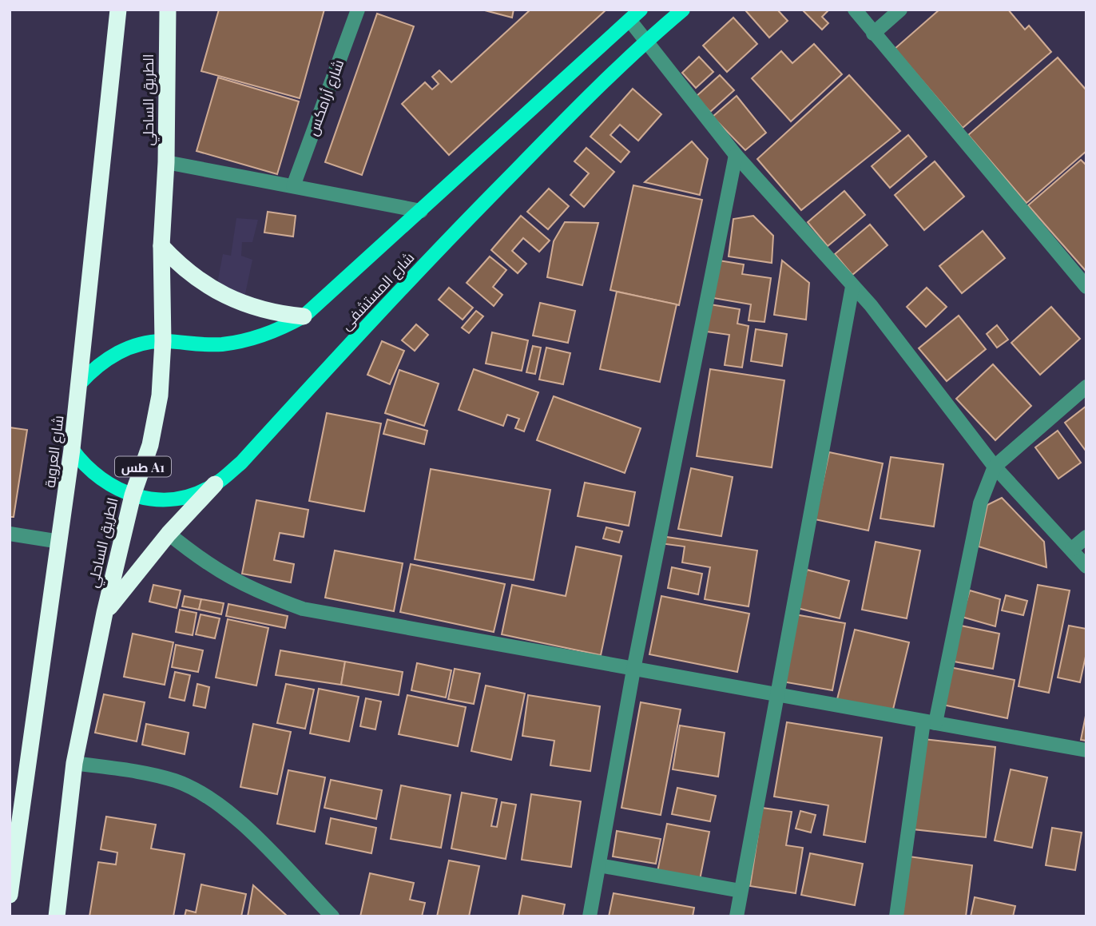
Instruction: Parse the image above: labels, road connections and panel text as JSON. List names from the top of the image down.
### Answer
{
  "streets": {
    "highway": ["الطريق الساحلي", "شارع العروبة", "طس A1"],
    "main road": ["شارع المستشفى"],
    "street": ["شارع أرامكس"]
  },
  "crossings": [
    ["الطريق الساحلي", "شارع المستشفى"],
    ["شارع المستشفى", "شارع العروبة"]
  ]
}
